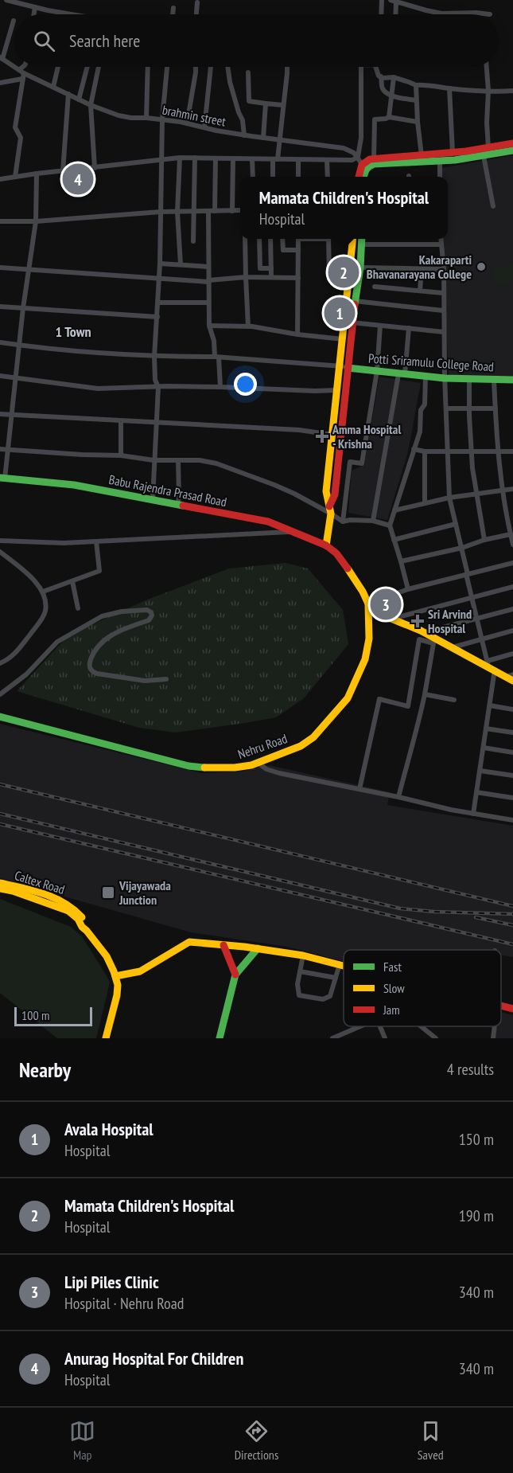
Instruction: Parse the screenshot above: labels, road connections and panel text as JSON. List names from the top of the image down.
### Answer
{
  "streets": {
    "street": [
      "brahmin street",
      "Potti Sriramulu College Road",
      "Babu Rajendra Prasad Road",
      "Nehru Road",
      "Caltex Road"
    ]
  },
  "crossings": [
    ["Babu Rajendra Prasad Road", "Nehru Road"]
  ],
  "districts": ["1 Town"],
  "places": {
    "other": ["Kakaraparti Bhavanarayana College"],
    "health": ["Amma Hospital - Krishna", "Sri Arvind Hospital"],
    "transit": ["Vijayawada Junction"]
  },
  "legend": ["Fast", "Slow", "Jam"],
  "scale_bar": "100 m",
  "page": {
    "search": "Search here",
    "pins": [
      "4",
      "2",
      "1",
      "3"
    ],
    "popup": ["Mamata Children's Hospital", "Hospital"],
    "scale": "100 m",
    "heading": ["Nearby", "4 results"],
    "list": [
      {
        "mark": "1",
        "name": "Avala Hospital",
        "note": "Hospital",
        "value": "150 m"
      },
      {
        "mark": "2",
        "name": "Mamata Children's Hospital",
        "note": "Hospital",
        "value": "190 m"
      },
      {
        "mark": "3",
        "name": "Lipi Piles Clinic",
        "note": "Hospital · Nehru Road",
        "value": "340 m"
      },
      {
        "mark": "4",
        "name": "Anurag Hospital For Children",
        "note": "Hospital",
        "value": "340 m"
      }
    ],
    "nav": ["Map", "Directions", "Saved"]
  }
}
